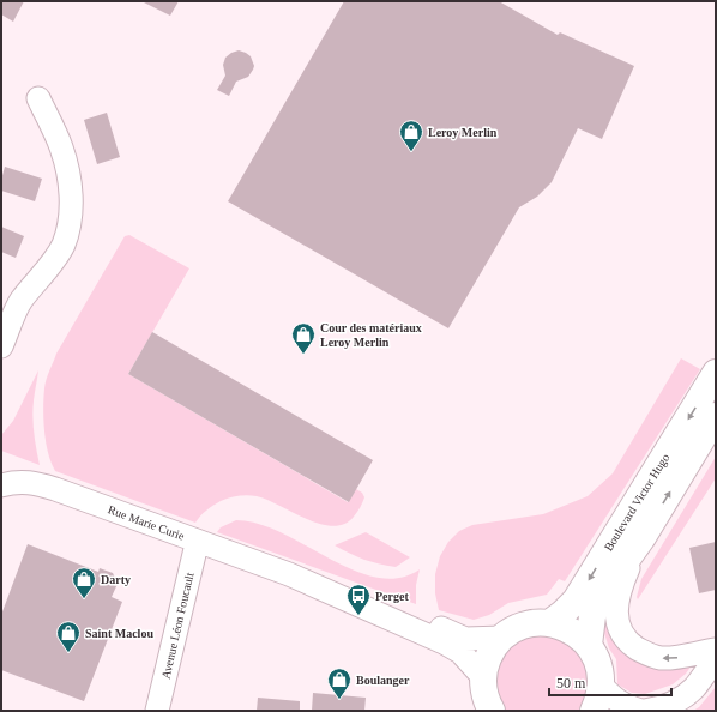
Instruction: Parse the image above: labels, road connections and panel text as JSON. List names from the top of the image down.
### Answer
{
  "streets": {
    "main road": ["Boulevard Victor Hugo"],
    "street": ["Rue Marie Curie", "Avenue Léon Foucault"]
  },
  "crossings": [
    ["Rue Marie Curie", "Avenue Léon Foucault"]
  ],
  "places": {
    "shop": [
      "Leroy Merlin",
      "Cour des matériaux Leroy Merlin",
      "Darty",
      "Saint Maclou",
      "Boulanger"
    ],
    "bus stop": ["Perget"]
  },
  "scale_bar": "50 m"
}
